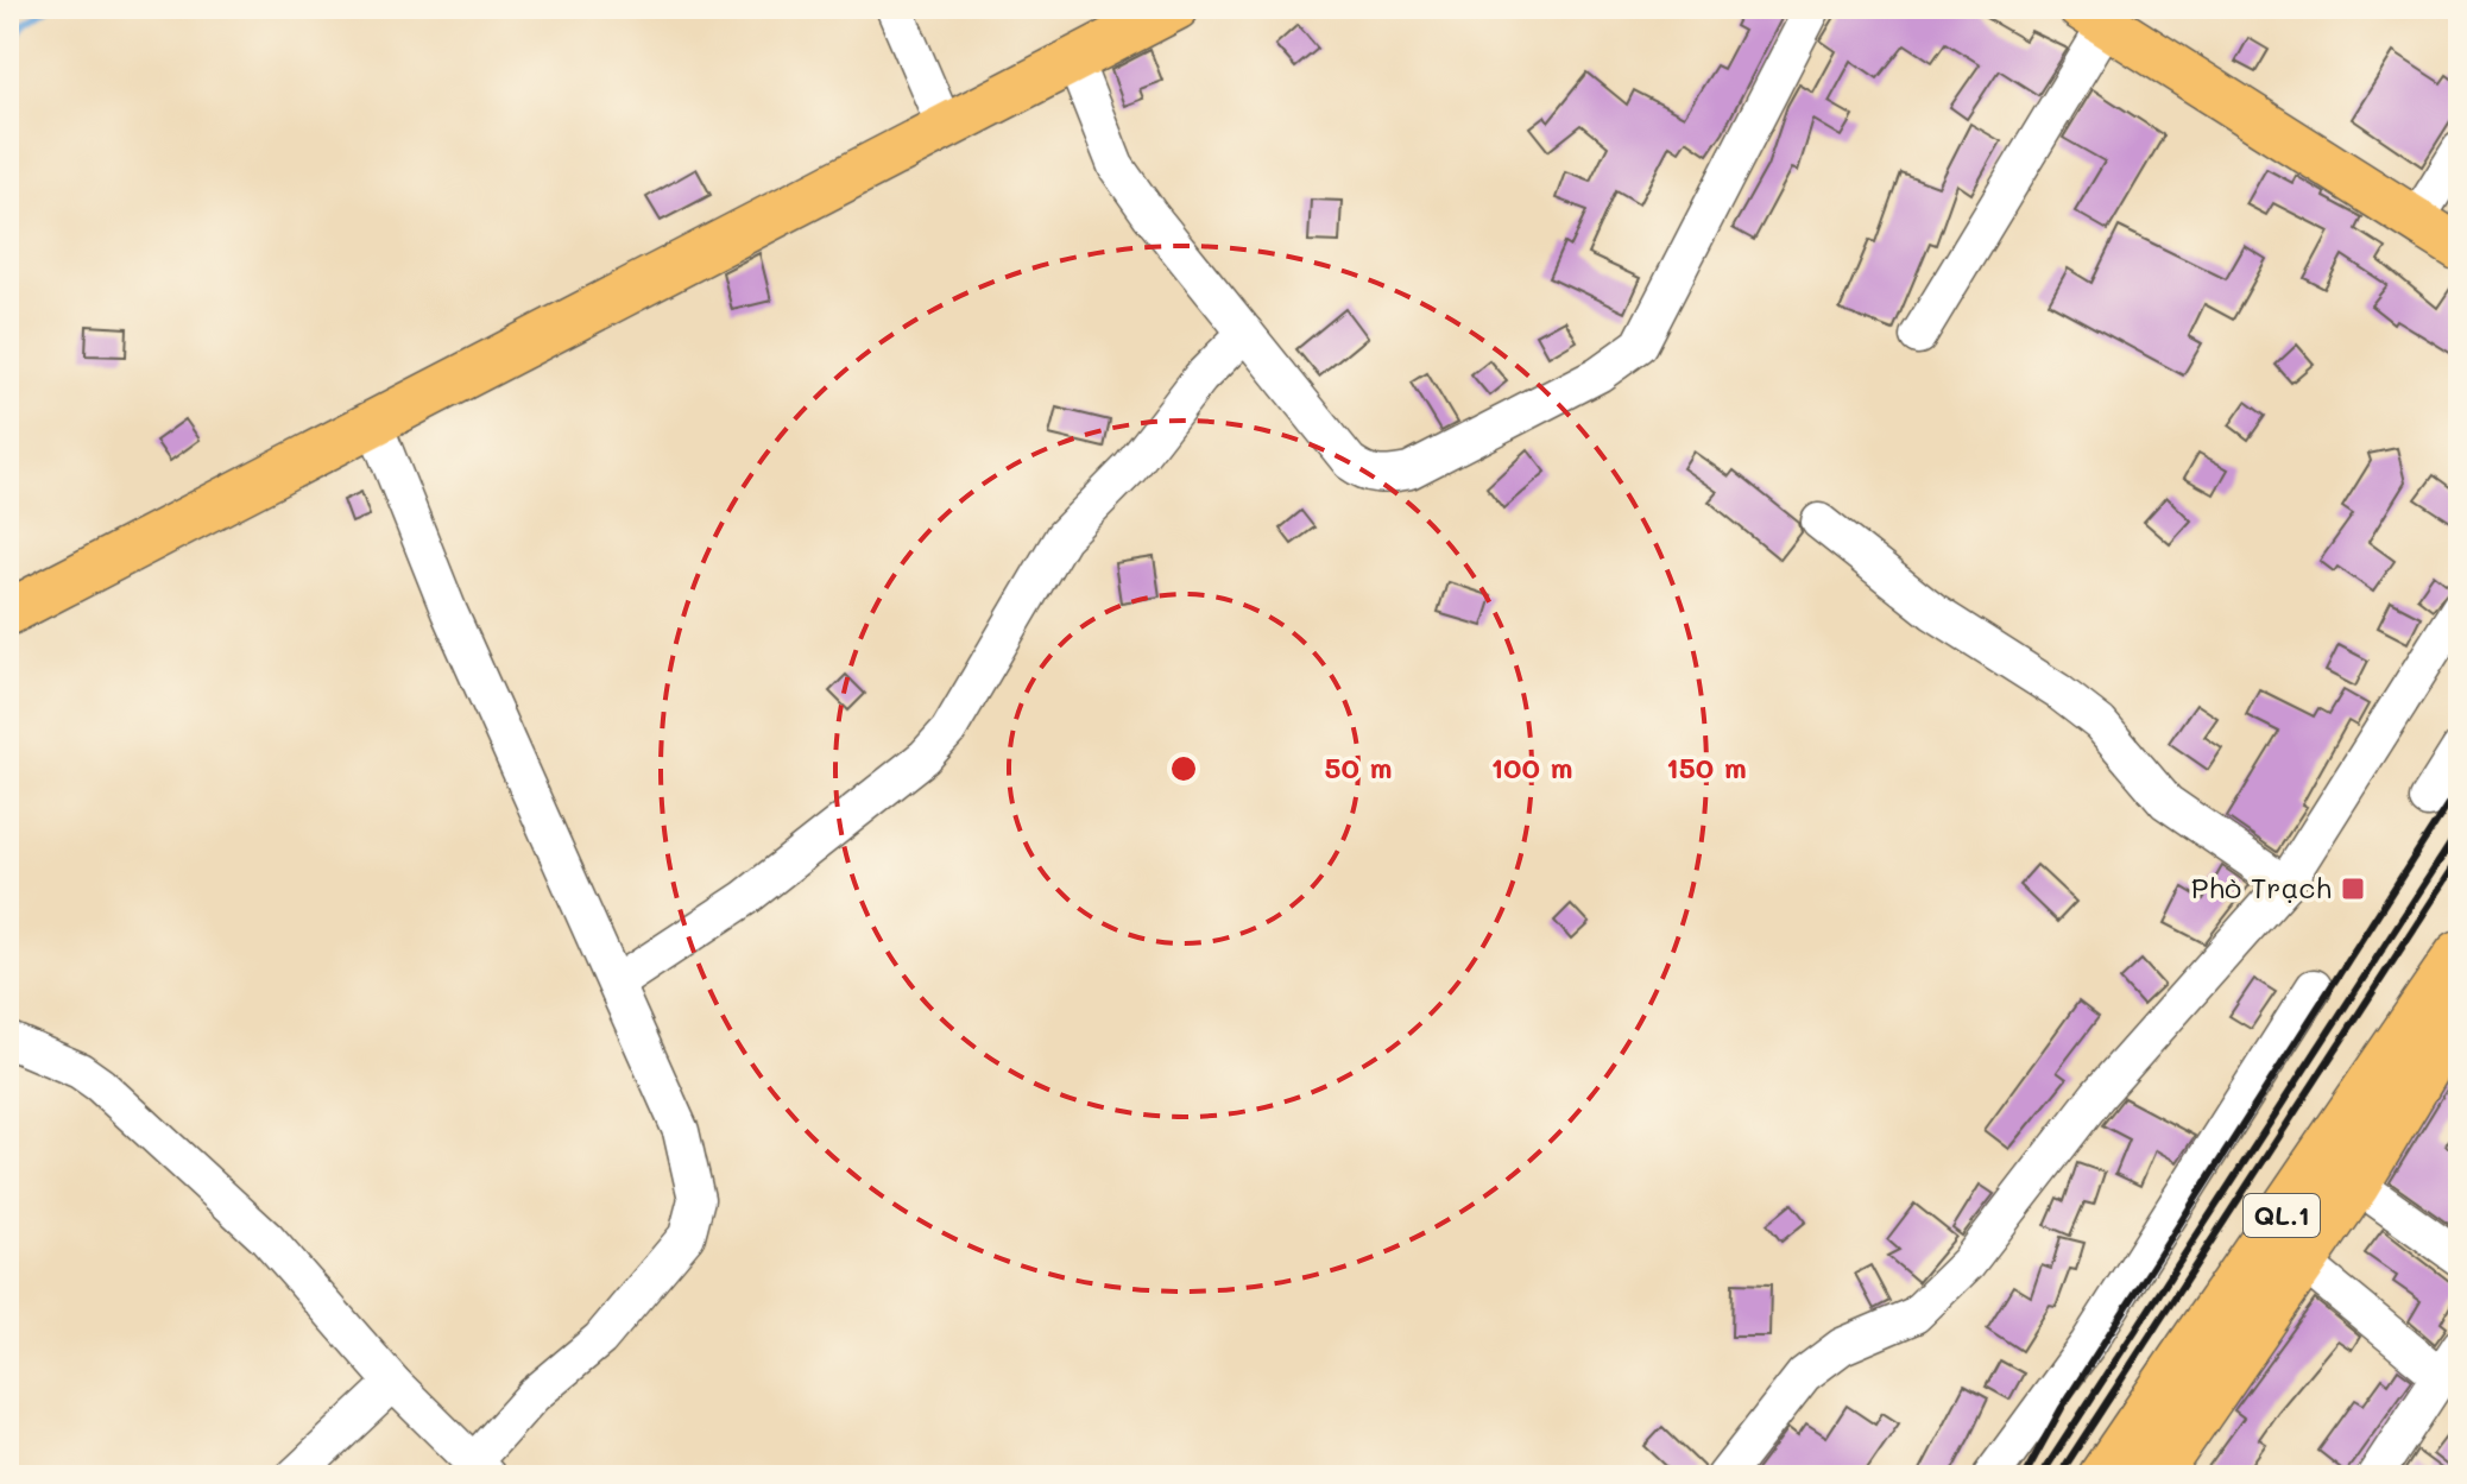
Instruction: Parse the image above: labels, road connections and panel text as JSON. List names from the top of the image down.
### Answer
{
  "streets": {
    "highway": ["QL.1"]
  },
  "places": {
    "transit": ["Phò Trạch"]
  },
  "rings": ["50 m", "100 m", "150 m"]
}
